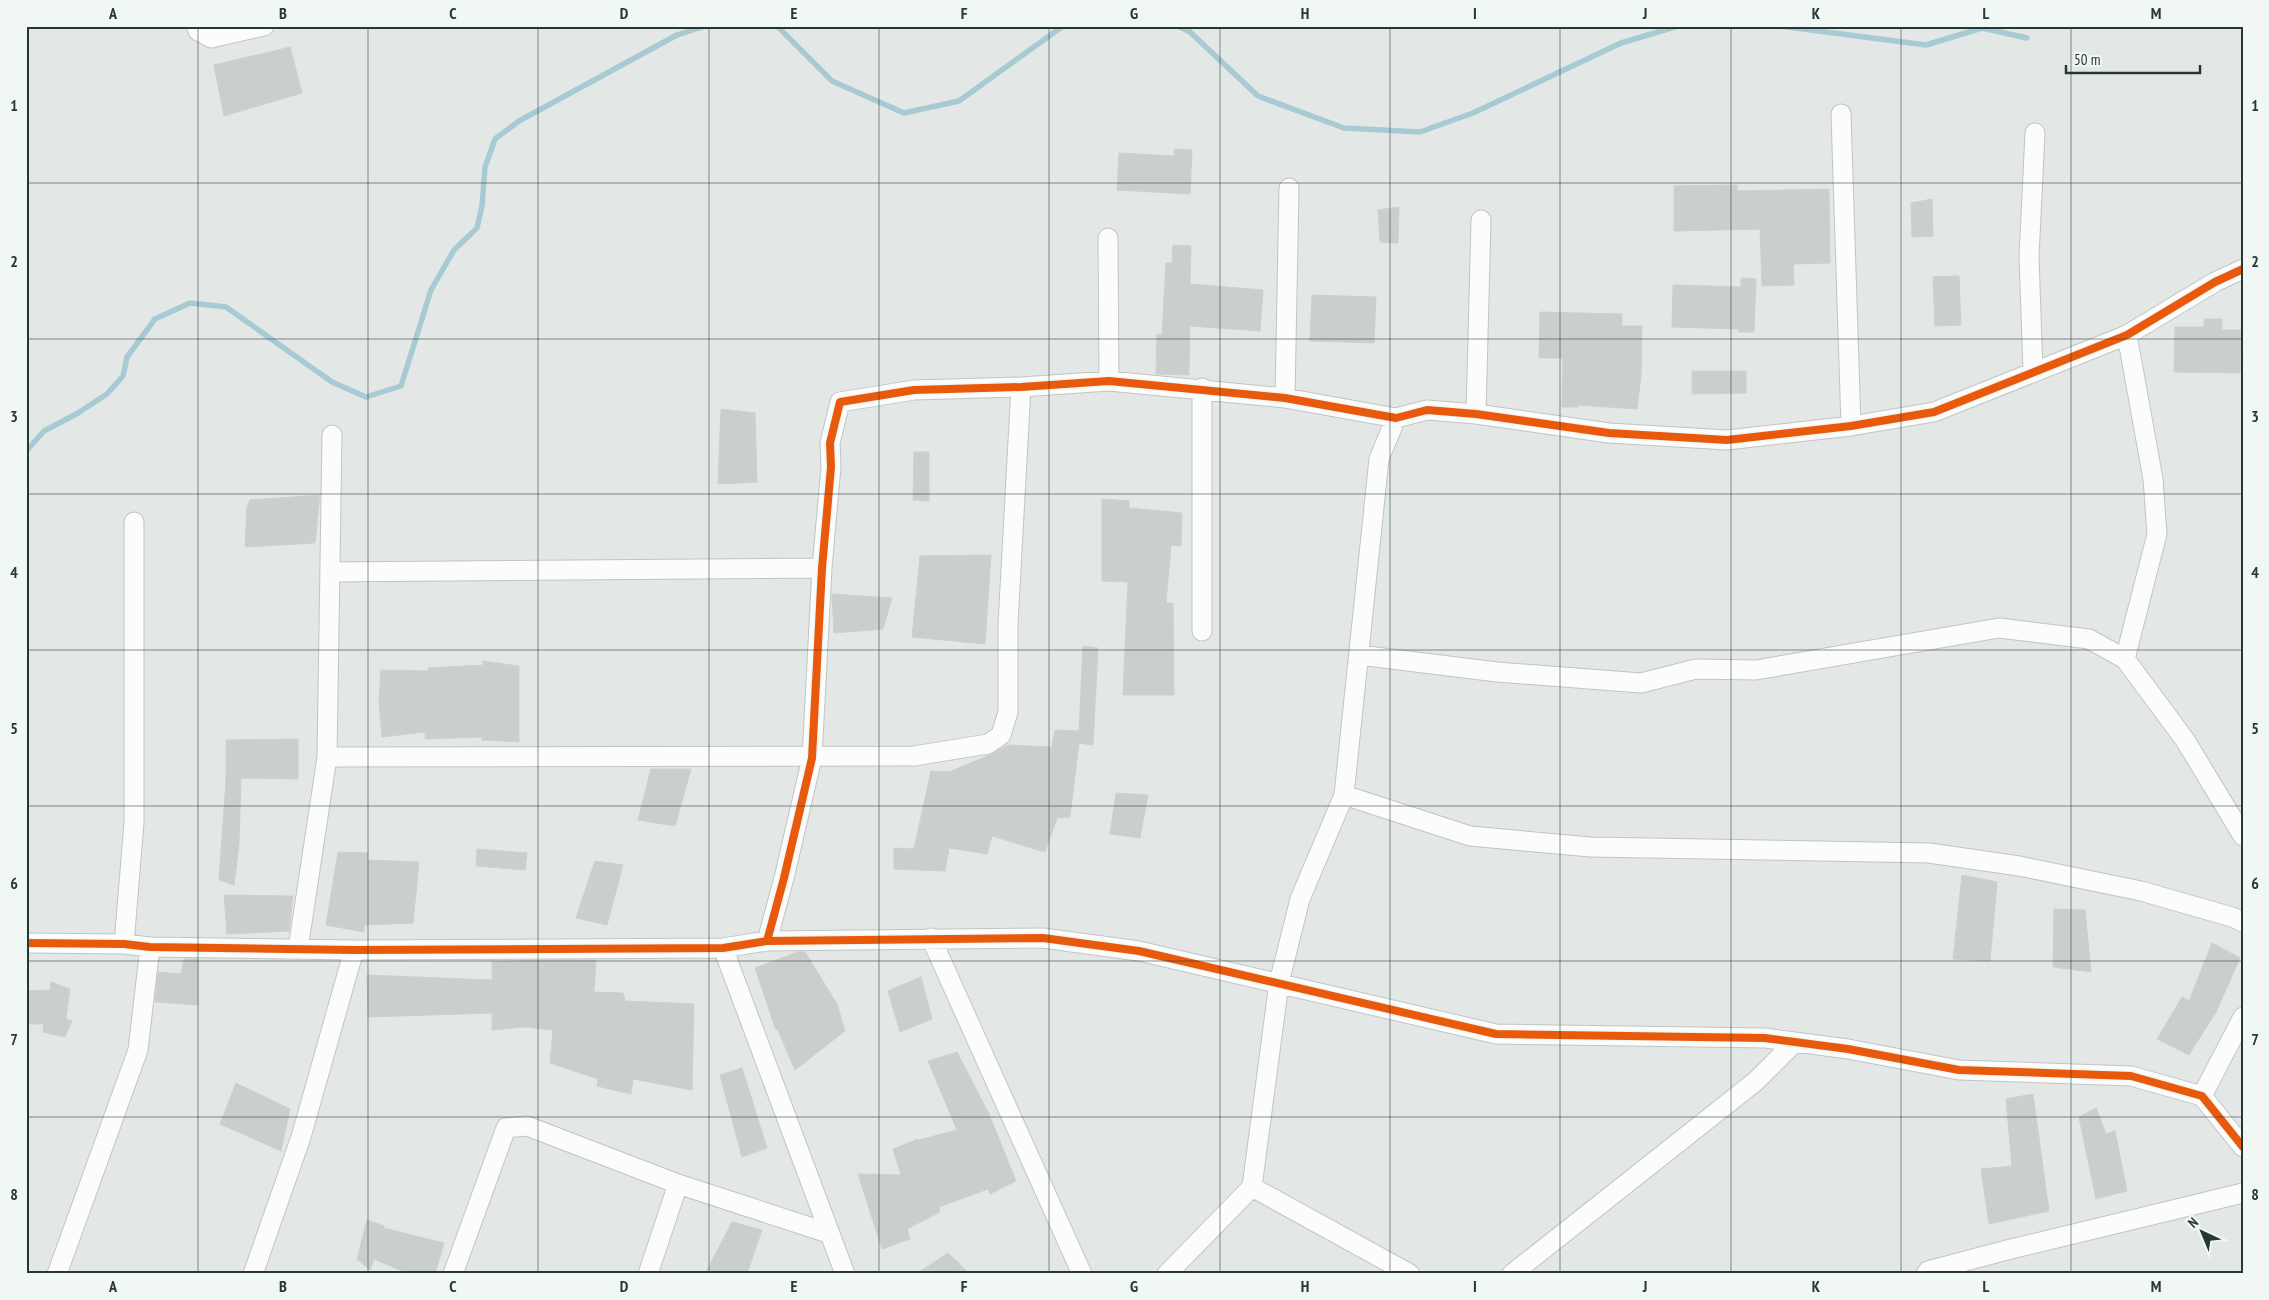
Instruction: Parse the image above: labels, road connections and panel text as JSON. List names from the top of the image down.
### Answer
{
  "scale_bar": "50 m",
  "north": "top left",
  "grid": {
    "columns": [
      "A",
      "B",
      "C",
      "D",
      "E",
      "F",
      "G",
      "H",
      "I",
      "J",
      "K",
      "L",
      "M"
    ],
    "rows": [
      "1",
      "2",
      "3",
      "4",
      "5",
      "6",
      "7",
      "8"
    ]
  }
}
